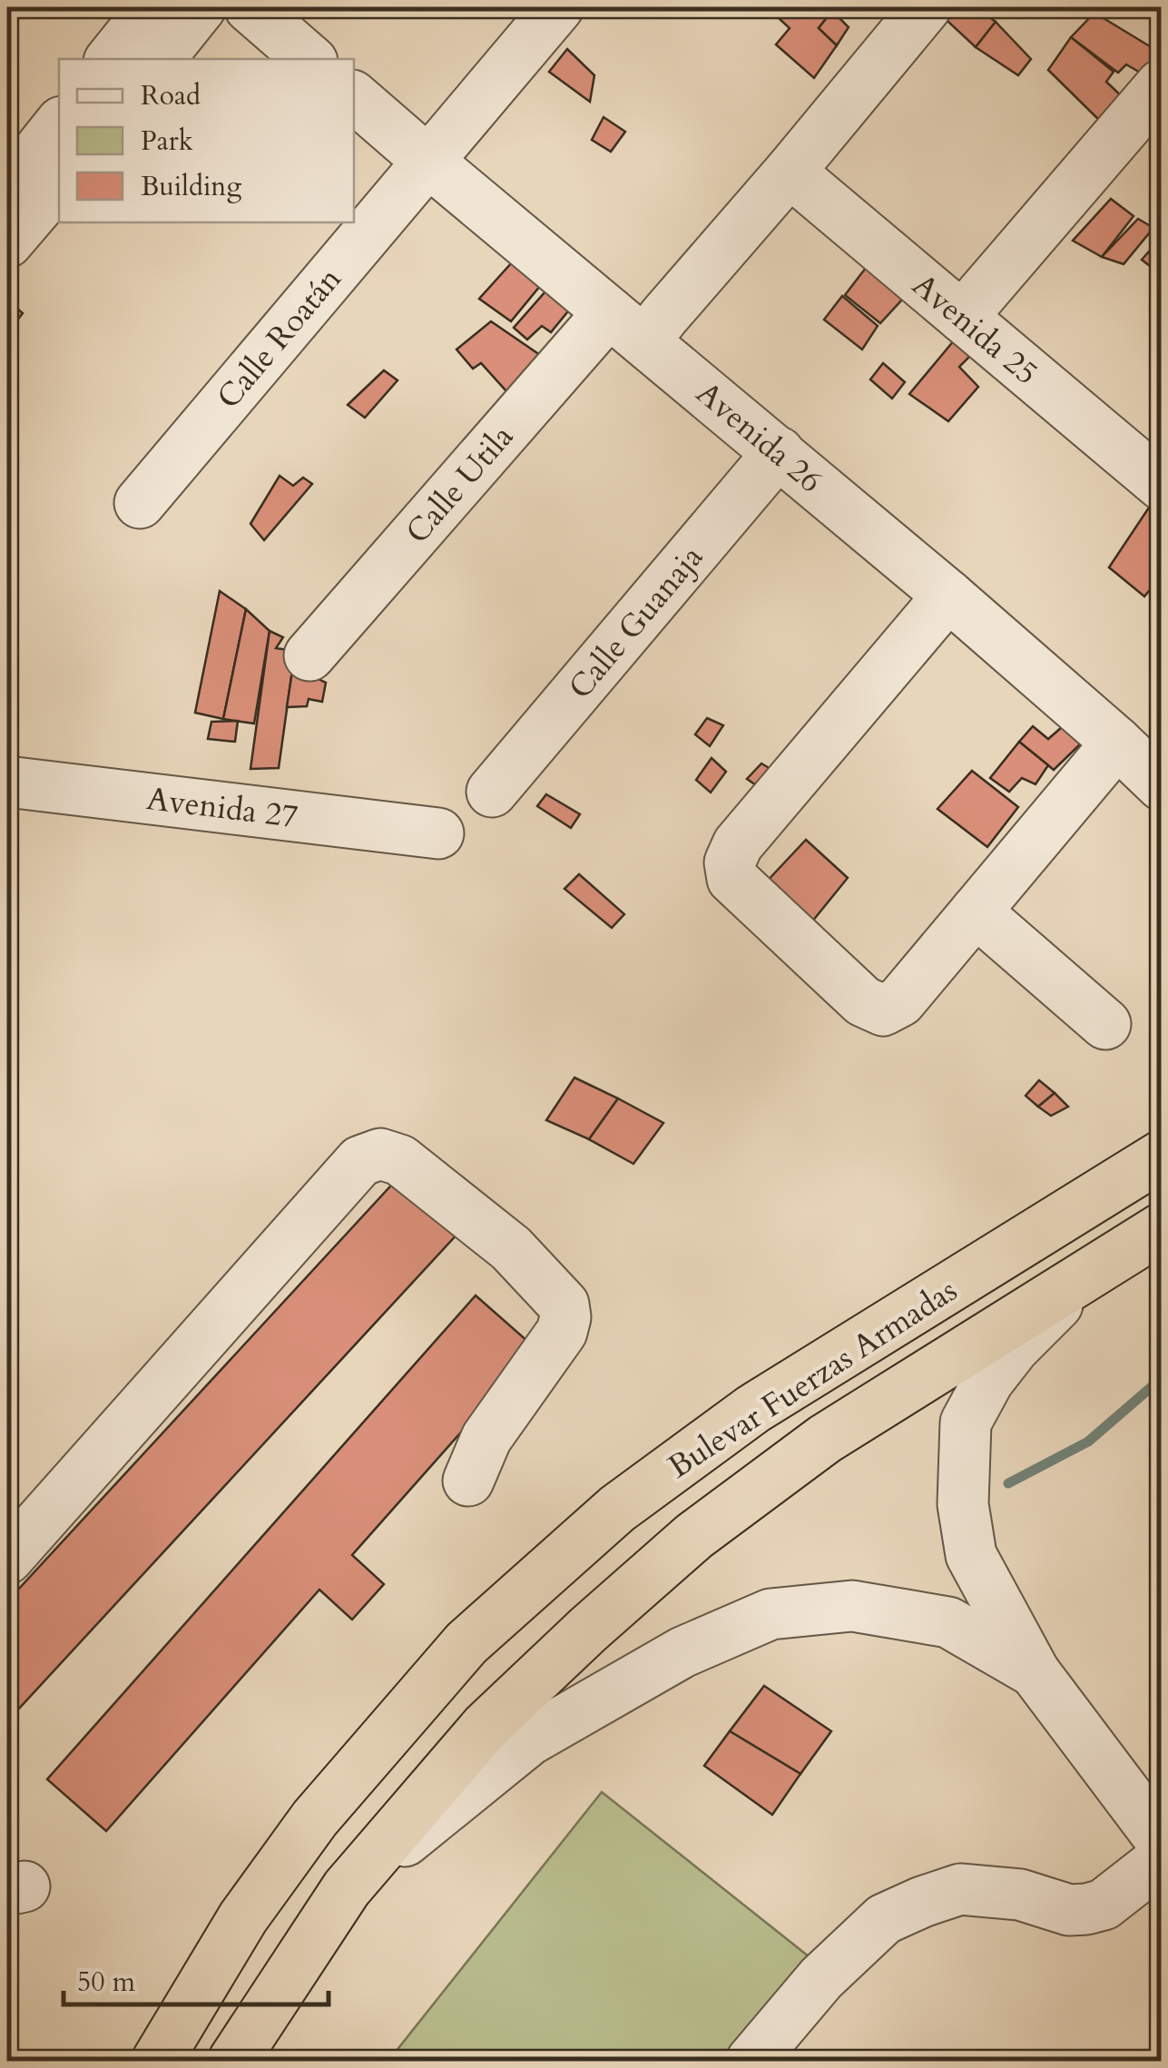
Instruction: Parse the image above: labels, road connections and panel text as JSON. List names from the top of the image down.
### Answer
{
  "streets": {
    "highway": ["Bulevar Fuerzas Armadas"],
    "street": [
      "Avenida 25",
      "Calle Roatán",
      "Avenida 26",
      "Calle Utila",
      "Calle Guanaja",
      "Avenida 27"
    ]
  },
  "crossings": [
    ["Avenida 25", "Calle Utila"],
    ["Calle Roatán", "Avenida 26"],
    ["Avenida 26", "Calle Utila"],
    ["Avenida 26", "Calle Guanaja"]
  ],
  "legend": ["Road", "Park", "Building"],
  "scale_bar": "50 m"
}
